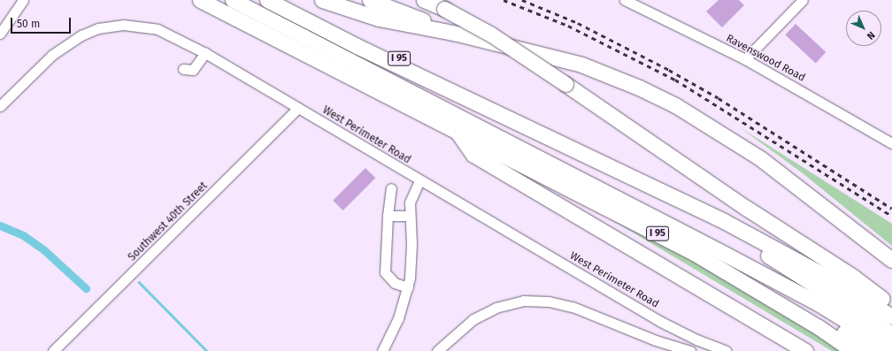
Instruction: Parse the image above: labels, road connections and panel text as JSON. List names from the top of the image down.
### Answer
{
  "streets": {
    "highway": ["I 95"],
    "street": ["Ravenswood Road", "West Perimeter Road", "Southwest 40th Street"]
  },
  "crossings": [
    ["West Perimeter Road", "Southwest 40th Street"]
  ],
  "scale_bar": "50 m",
  "north": "bottom right"
}
